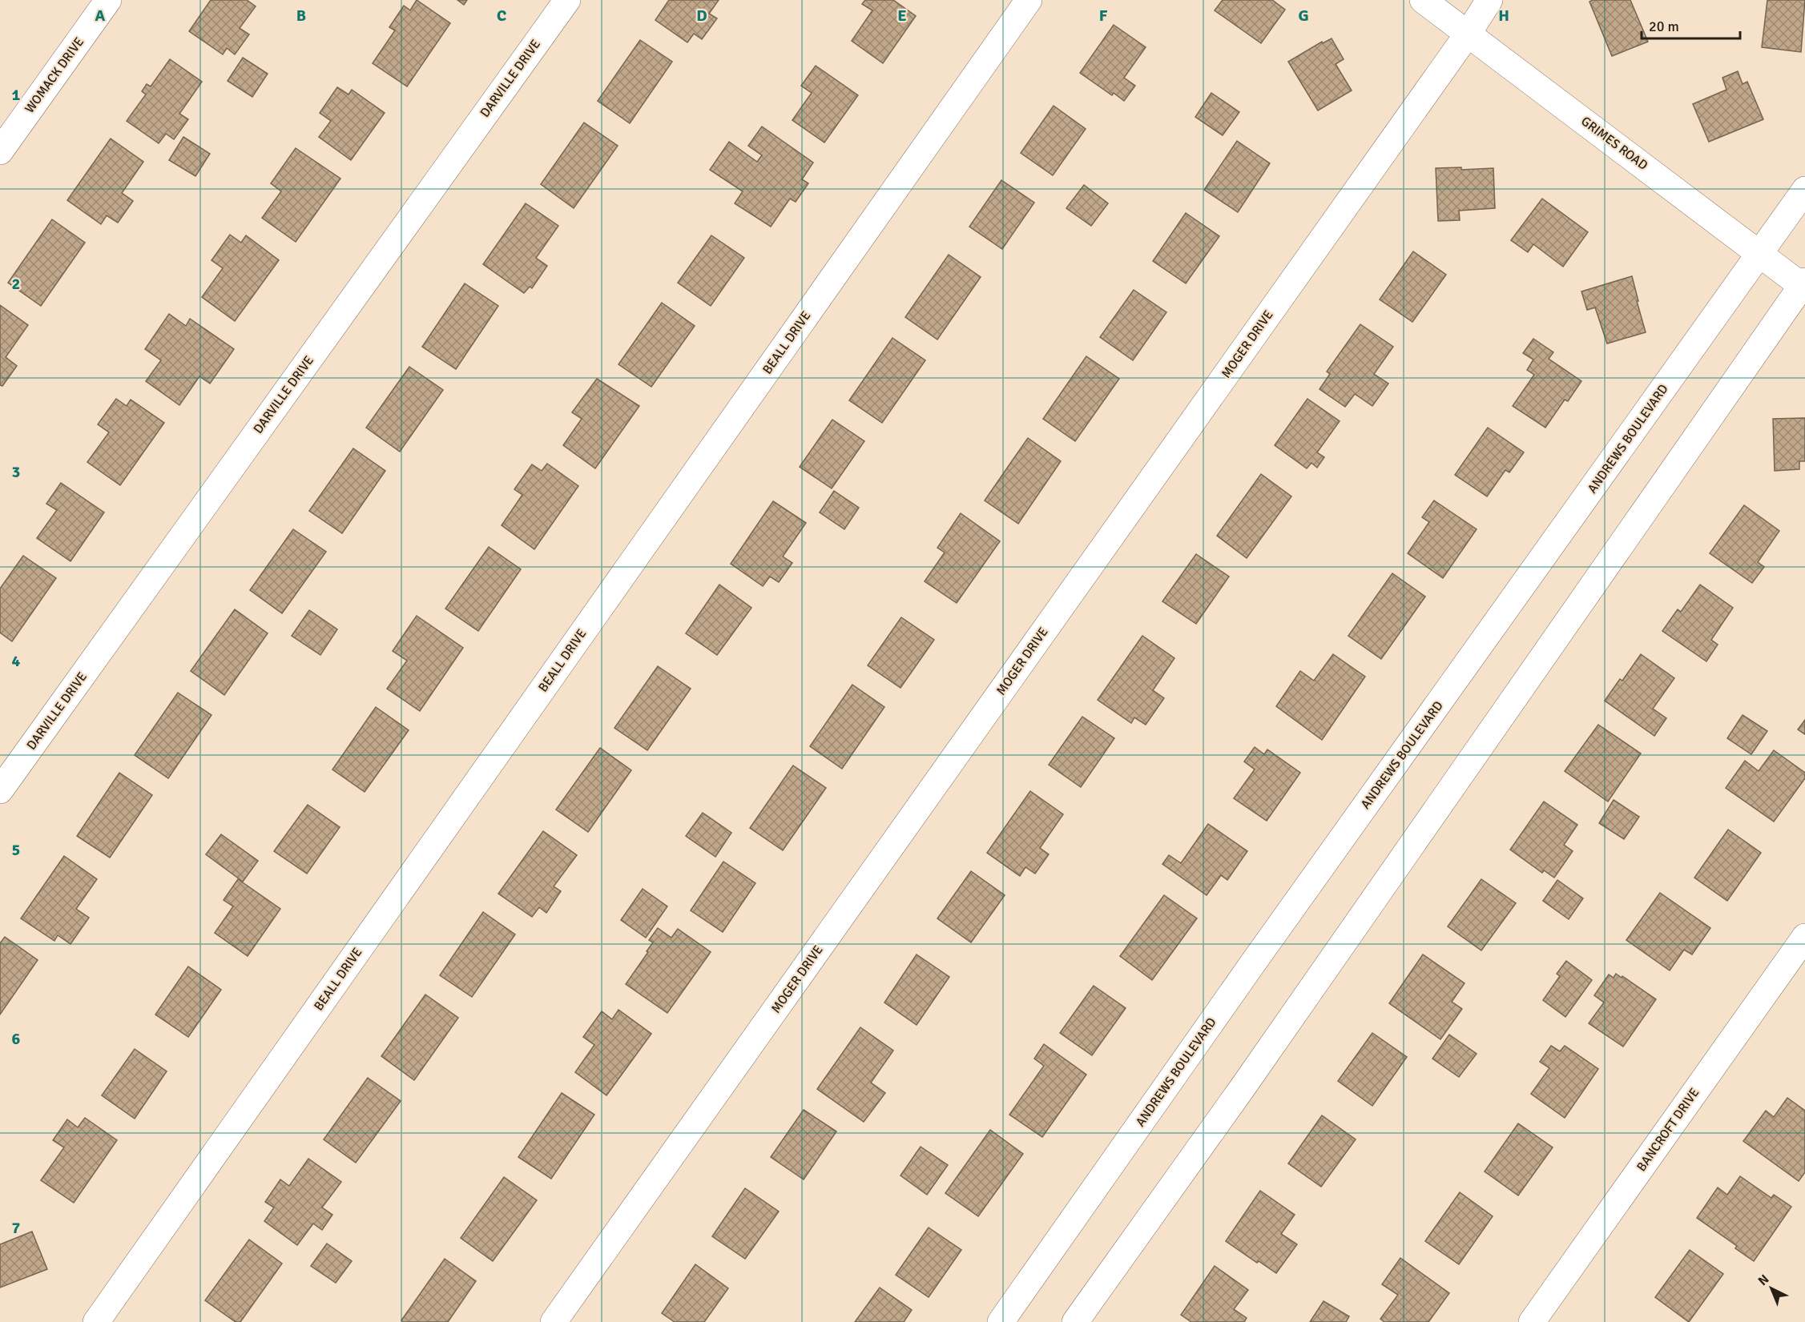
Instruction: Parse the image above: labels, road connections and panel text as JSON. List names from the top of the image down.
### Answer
{
  "streets": {
    "street": [
      "WOMACK DRIVE",
      "DARVILLE DRIVE",
      "GRIMES ROAD",
      "BEALL DRIVE",
      "MOGER DRIVE",
      "ANDREWS BOULEVARD",
      "BANCROFT DRIVE"
    ]
  },
  "crossings": [
    ["GRIMES ROAD", "MOGER DRIVE"],
    ["GRIMES ROAD", "ANDREWS BOULEVARD"]
  ],
  "scale_bar": "20 m",
  "north": "top left",
  "grid": {
    "columns": [
      "A",
      "B",
      "C",
      "D",
      "E",
      "F",
      "G",
      "H"
    ],
    "rows": [
      "1",
      "2",
      "3",
      "4",
      "5",
      "6",
      "7"
    ]
  }
}
